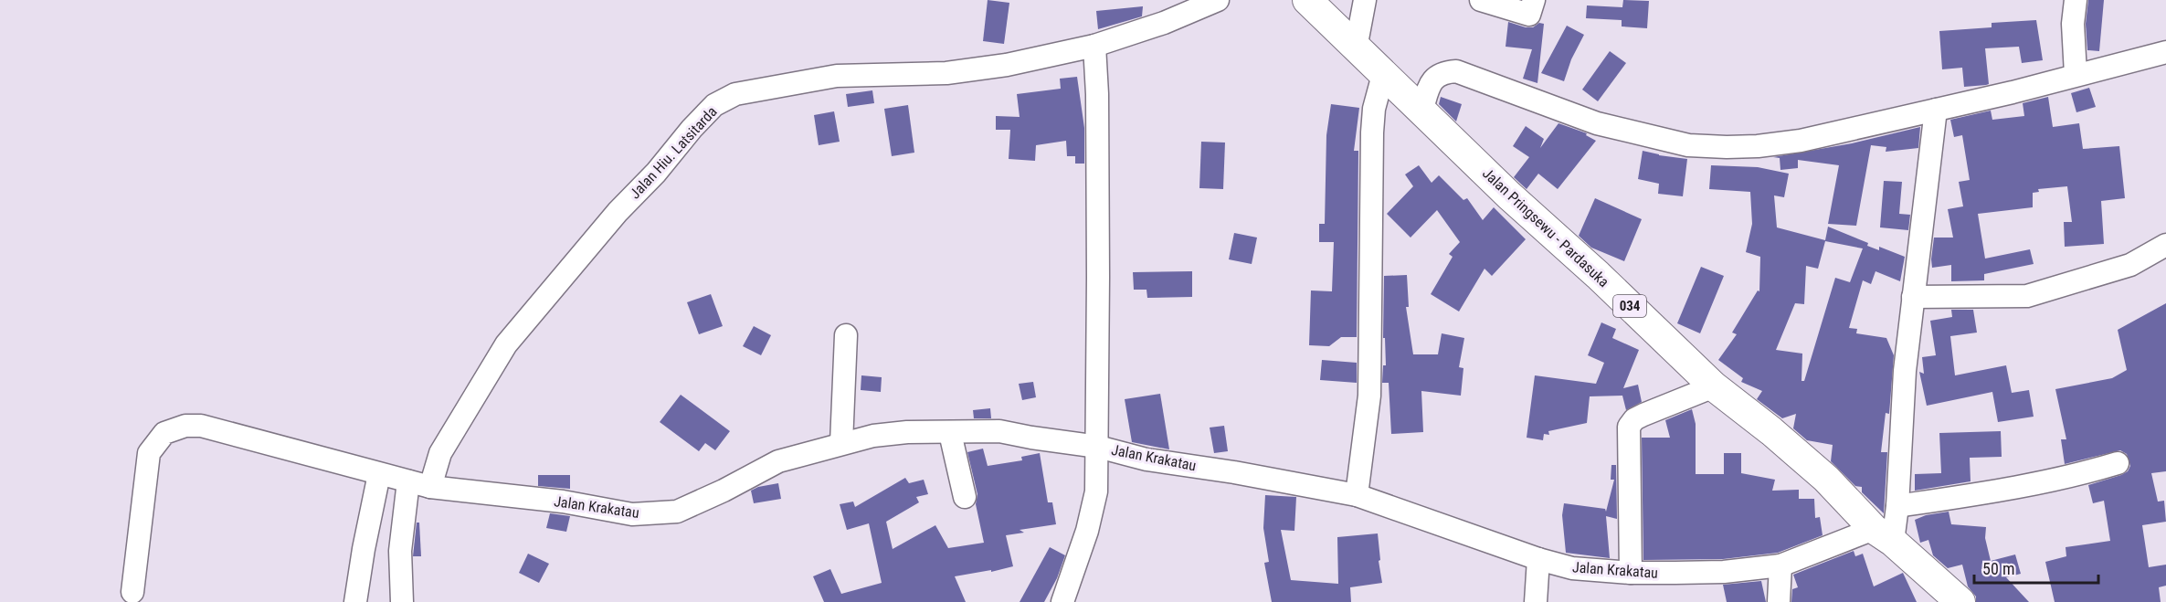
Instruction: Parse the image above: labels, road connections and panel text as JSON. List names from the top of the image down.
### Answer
{
  "streets": {
    "main road": ["Jalan Pringsewu - Pardasuka", "034"],
    "street": ["Jalan Hiu. Latsitarda", "Jalan Krakatau"]
  },
  "crossings": [
    ["Jalan Hiu. Latsitarda", "Jalan Krakatau"],
    ["Jalan Pringsewu - Pardasuka", "Jalan Krakatau"]
  ],
  "scale_bar": "50 m"
}
